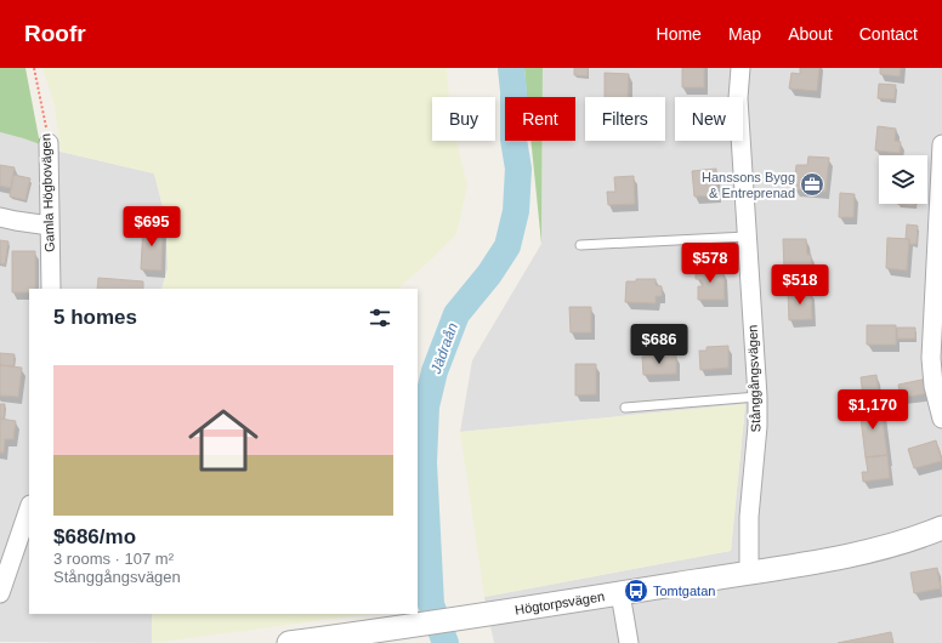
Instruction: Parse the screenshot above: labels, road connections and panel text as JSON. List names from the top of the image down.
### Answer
{
  "streets": {
    "street": ["Gamla Högbovägen", "Stånggångsvägen", "Högtorpsvägen"]
  },
  "crossings": [
    ["Stånggångsvägen", "Högtorpsvägen"]
  ],
  "water": ["Jädraån"],
  "places": {
    "office": ["Hanssons Bygg & Entreprenad"],
    "bus stop": ["Tomtgatan"]
  },
  "page": {
    "header": "Roofr",
    "nav": [
      "Home",
      "Map",
      "About",
      "Contact"
    ],
    "chip": [
      "Buy",
      "Rent",
      "Filters",
      "New"
    ],
    "price": [
      "$695",
      "$578",
      "$518",
      "$686",
      "$1,170"
    ],
    "heading": "5 homes",
    "list": [
      {
        "name": "$686/mo",
        "note": "3 rooms · 107 m² · Stånggångsvägen"
      }
    ]
  }
}
